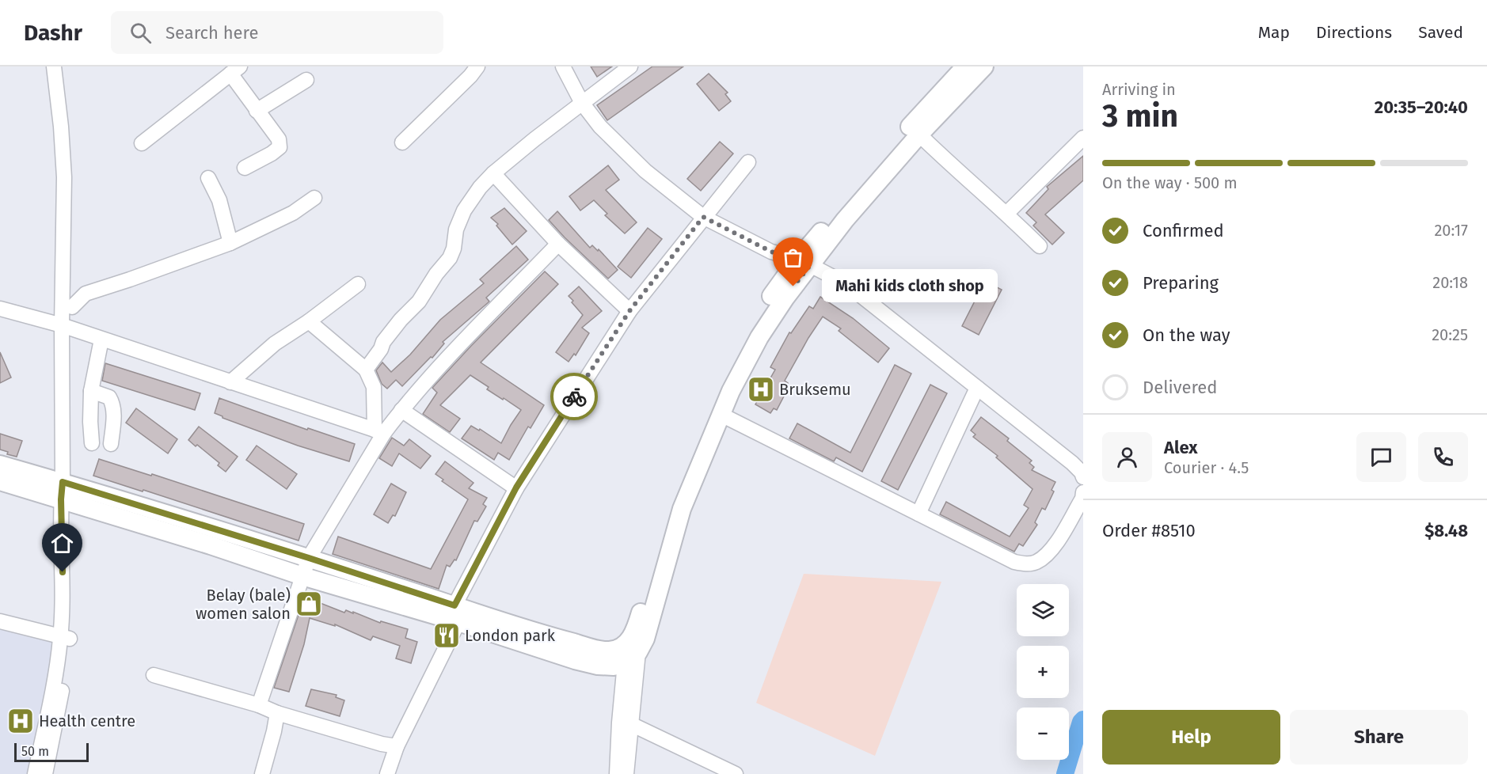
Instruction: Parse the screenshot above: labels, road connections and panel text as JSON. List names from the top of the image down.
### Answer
{
  "places": {
    "other": ["Mahi kids cloth shop"],
    "hospital": ["Bruksemu", "Health centre"],
    "shop": ["Belay (bale) women salon"],
    "restaurant": ["London park"]
  },
  "scale_bar": "50 m",
  "page": {
    "header": "Dashr",
    "search": "Search here",
    "nav": ["Map", "Directions", "Saved"],
    "heading": ["3 min", "Arriving in", "20:35–20:40"],
    "panel": [
      "Alex",
      "Courier · 4.5",
      "Order #8510",
      "$8.48"
    ],
    "bar": "On the way · 500 m",
    "list": [
      ["Confirmed", "20:17"],
      ["Preparing", "20:18"],
      ["On the way", "20:25"],
      "Delivered"
    ],
    "bubble": "Mahi kids cloth shop",
    "map_buttons": ["+", "−"],
    "buttons": ["Help", "Share"],
    "scale": "50 m"
  }
}
